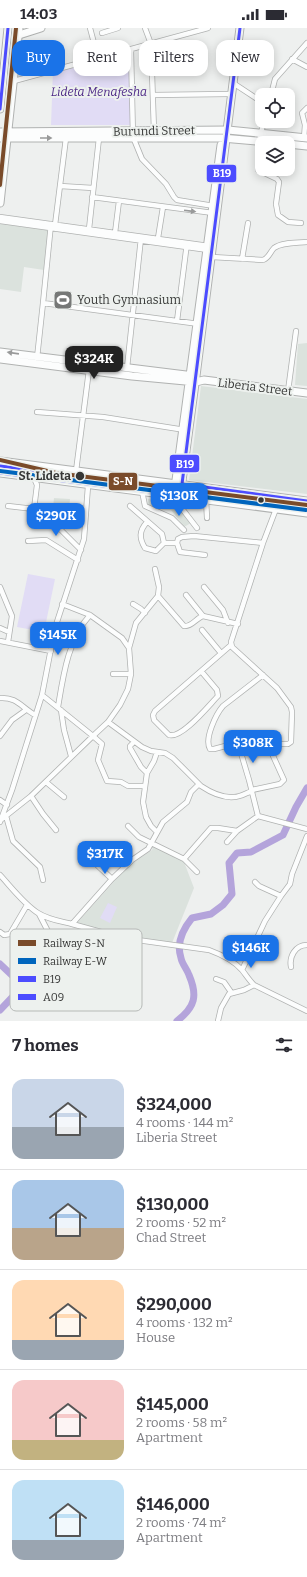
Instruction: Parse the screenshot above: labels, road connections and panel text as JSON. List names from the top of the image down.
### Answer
{
  "streets": {
    "main road": ["Burundi Street", "Liberia Street"]
  },
  "parks": ["Lideta Menafesha"],
  "places": {
    "sports": ["Youth Gymnasium"],
    "other": ["St. Lideta"]
  },
  "lines": [
    "rail line S-N",
    "transit line B19",
    "transit line A09",
    "rail line E-W"
  ],
  "legend": [
    "Railway S-N",
    "Railway E-W",
    "B19",
    "A09"
  ],
  "page": {
    "status": "14:03",
    "chip": [
      "Buy",
      "Rent",
      "Filters",
      "New"
    ],
    "price": [
      "$324K",
      "$130K",
      "$290K",
      "$145K",
      "$308K",
      "$317K",
      "$146K"
    ],
    "heading": "7 homes",
    "list": [
      {
        "name": "$324,000",
        "note": "4 rooms · 144 m² · Liberia Street"
      },
      {
        "name": "$130,000",
        "note": "2 rooms · 52 m² · Chad Street"
      },
      {
        "name": "$290,000",
        "note": "4 rooms · 132 m² · House"
      },
      {
        "name": "$145,000",
        "note": "2 rooms · 58 m² · Apartment"
      },
      {
        "name": "$146,000",
        "note": "2 rooms · 74 m² · Apartment"
      }
    ]
  }
}
